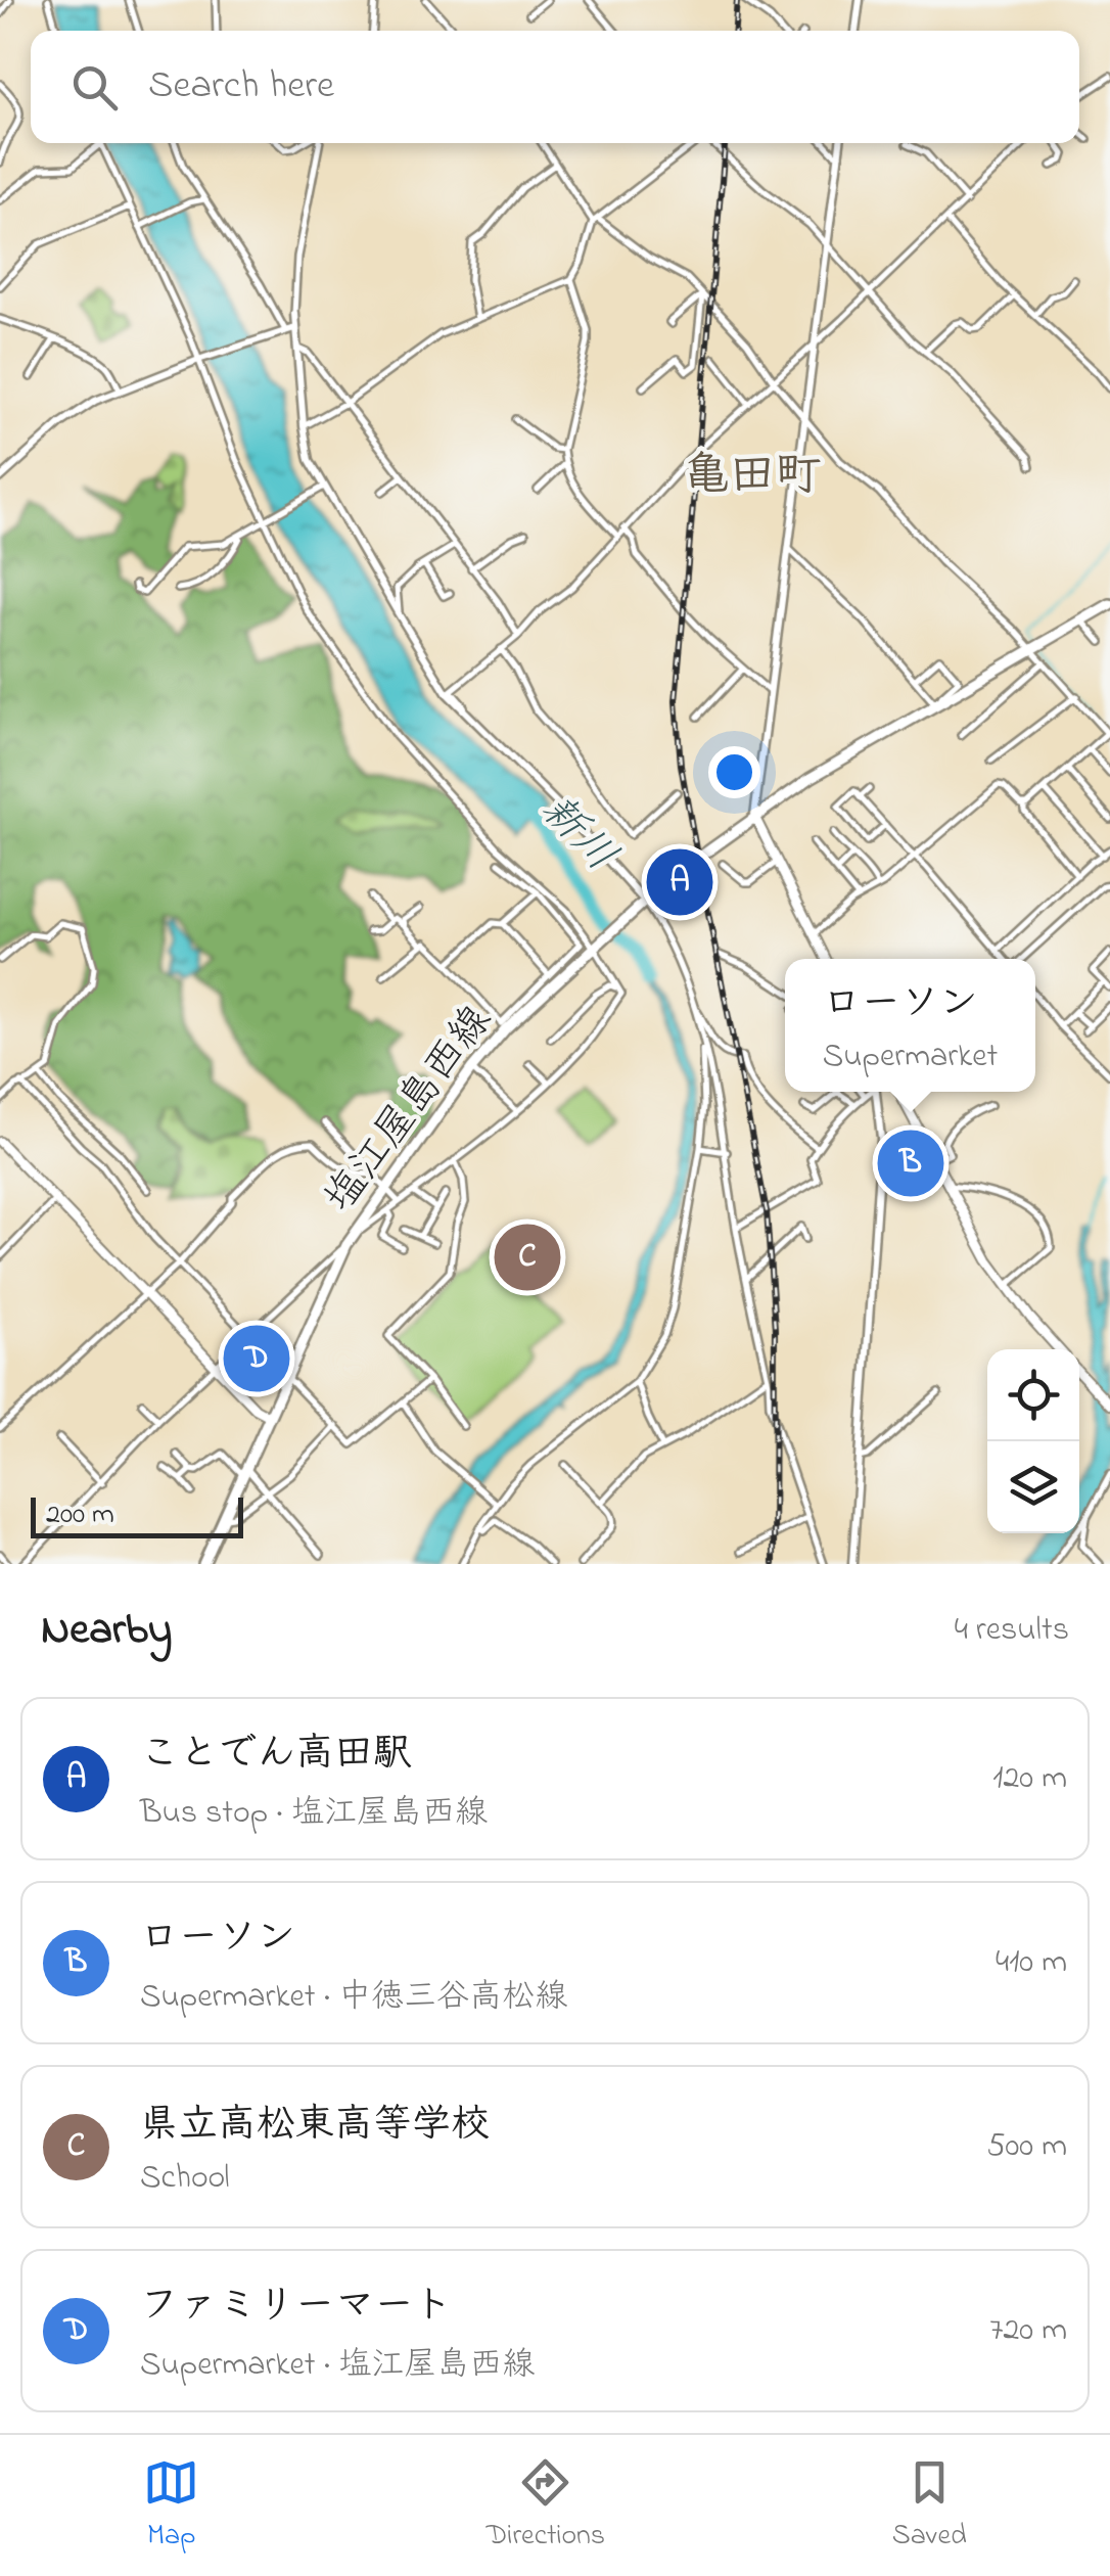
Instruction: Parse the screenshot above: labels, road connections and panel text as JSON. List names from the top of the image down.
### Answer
{
  "streets": {
    "main road": ["塩江屋島西線"]
  },
  "districts": ["亀田町"],
  "water": ["新川"],
  "scale_bar": "200 m",
  "page": {
    "search": "Search here",
    "pins": [
      "A",
      "B",
      "C",
      "D"
    ],
    "popup": ["ローソン", "Supermarket"],
    "scale": "200 m",
    "heading": ["Nearby", "4 results"],
    "list": [
      {
        "mark": "A",
        "name": "ことでん高田駅",
        "note": "Bus stop · 塩江屋島西線",
        "value": "120 m"
      },
      {
        "mark": "B",
        "name": "ローソン",
        "note": "Supermarket · 中徳三谷高松線",
        "value": "410 m"
      },
      {
        "mark": "C",
        "name": "県立高松東高等学校",
        "note": "School",
        "value": "500 m"
      },
      {
        "mark": "D",
        "name": "ファミリーマート",
        "note": "Supermarket · 塩江屋島西線",
        "value": "720 m"
      }
    ],
    "nav": ["Map", "Directions", "Saved"]
  }
}
